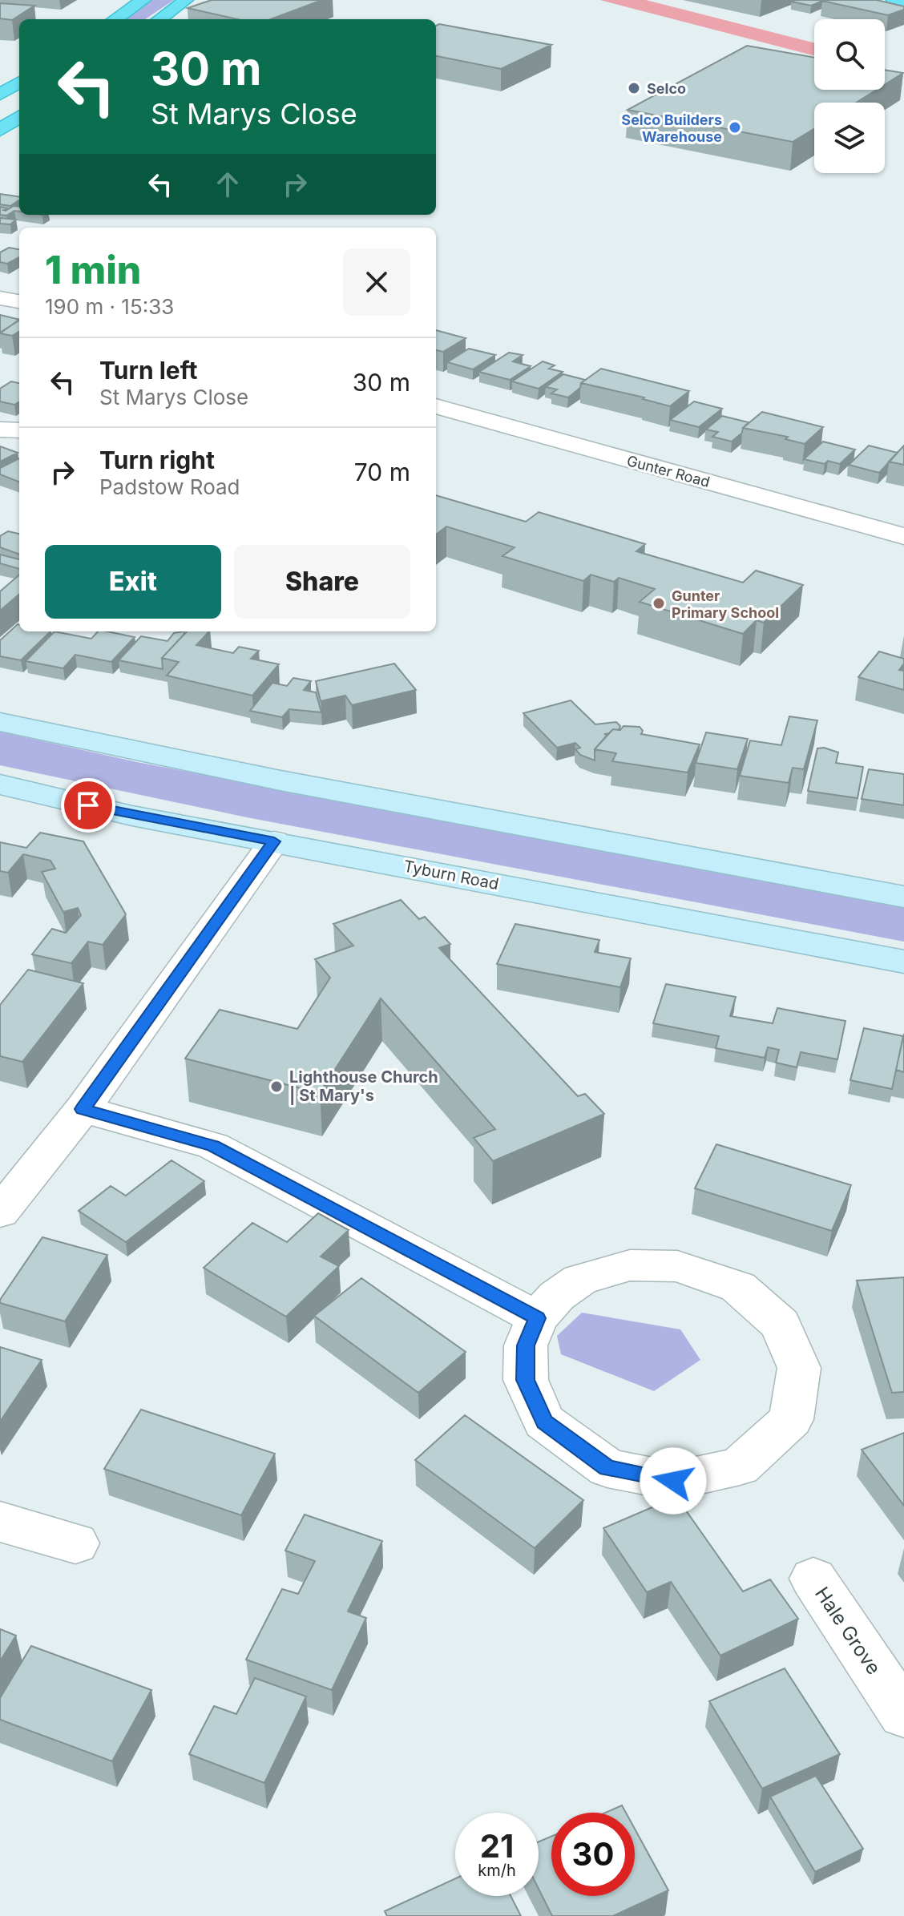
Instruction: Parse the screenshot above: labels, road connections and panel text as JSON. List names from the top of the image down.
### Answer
{
  "streets": {
    "main road": ["Tyburn Road"],
    "street": ["Gunter Road", "Hale Grove"]
  },
  "places": [
    "Selco",
    "Selco Builders Warehouse",
    "Gunter Primary School",
    "Lighthouse Church | St Mary's"
  ],
  "page": {
    "turn": ["30 m", "St Marys Close"],
    "heading": ["1 min", "190 m · 15:33"],
    "list": [
      {
        "name": "Turn left",
        "note": "St Marys Close",
        "value": "30 m"
      },
      {
        "name": "Turn right",
        "note": "Padstow Road",
        "value": "70 m"
      }
    ],
    "buttons": ["Exit", "Share"],
    "speed": "21 km/h",
    "limit": "30"
  }
}
